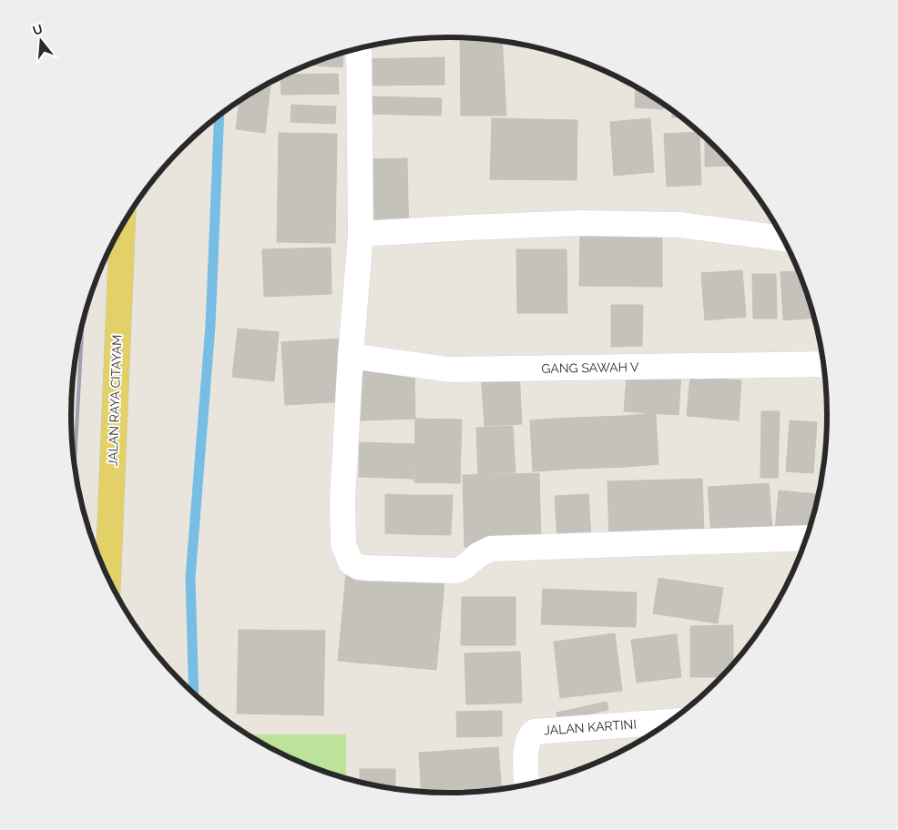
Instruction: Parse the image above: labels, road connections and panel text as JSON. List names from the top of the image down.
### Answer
{
  "streets": {
    "main road": ["JALAN RAYA CITAYAM"],
    "street": ["GANG SAWAH V", "JALAN KARTINI"]
  },
  "north": "top"
}
